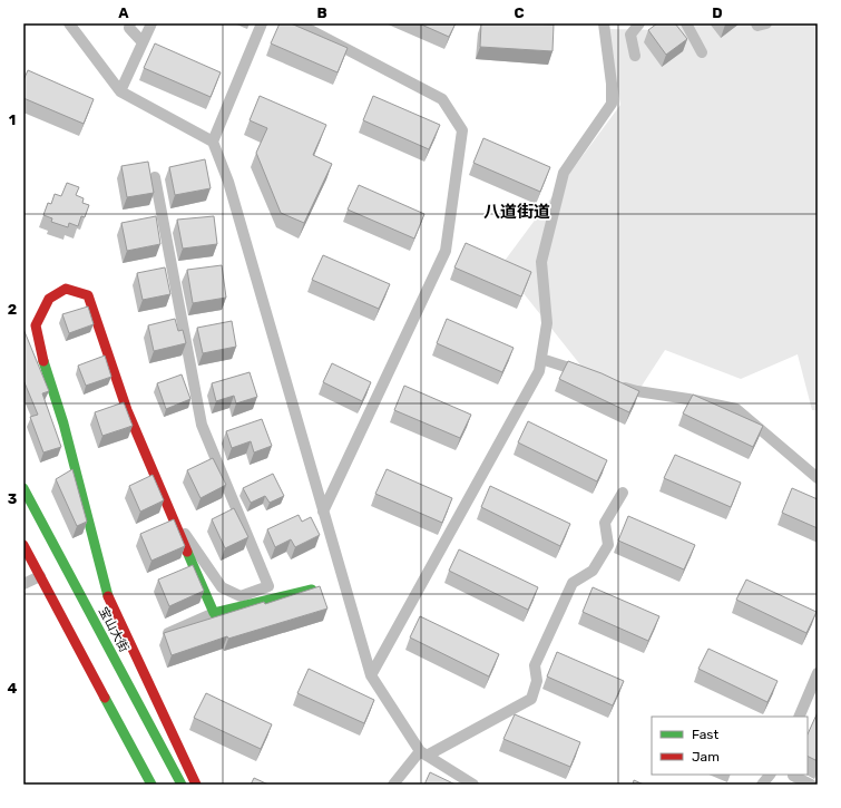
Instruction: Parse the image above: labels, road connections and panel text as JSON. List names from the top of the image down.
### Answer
{
  "streets": {
    "street": ["宝山大街"]
  },
  "districts": ["八道街道"],
  "legend": ["Fast", "Jam"],
  "grid": {
    "columns": [
      "A",
      "B",
      "C",
      "D"
    ],
    "rows": [
      "1",
      "2",
      "3",
      "4"
    ]
  }
}
